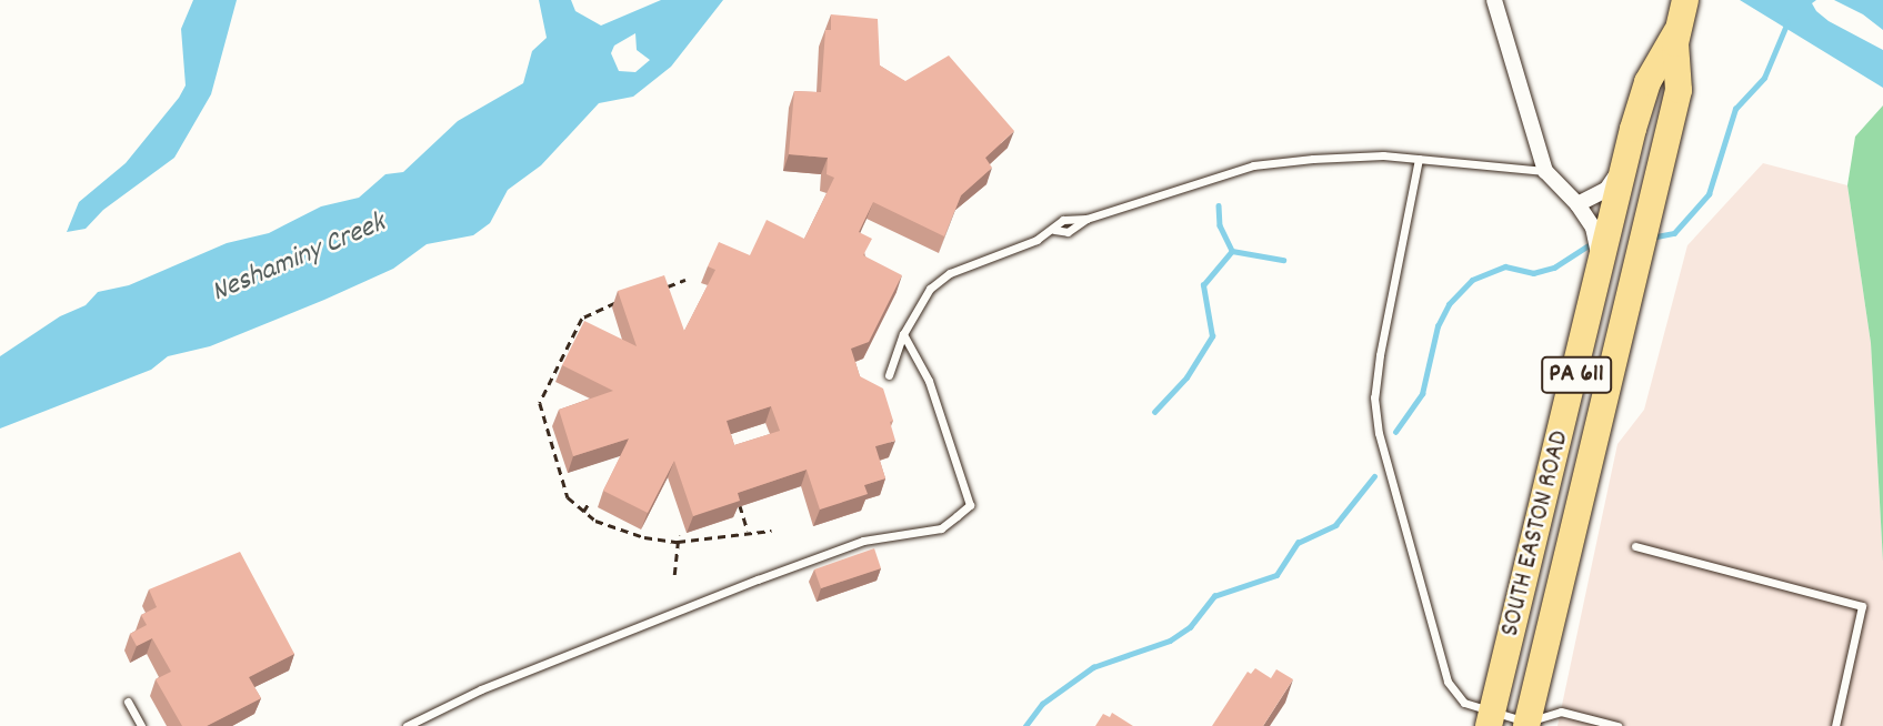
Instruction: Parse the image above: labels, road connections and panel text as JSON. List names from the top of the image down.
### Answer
{
  "streets": {
    "highway": ["PA 611", "SOUTH EASTON ROAD"]
  },
  "water": ["Neshaminy Creek"]
}
